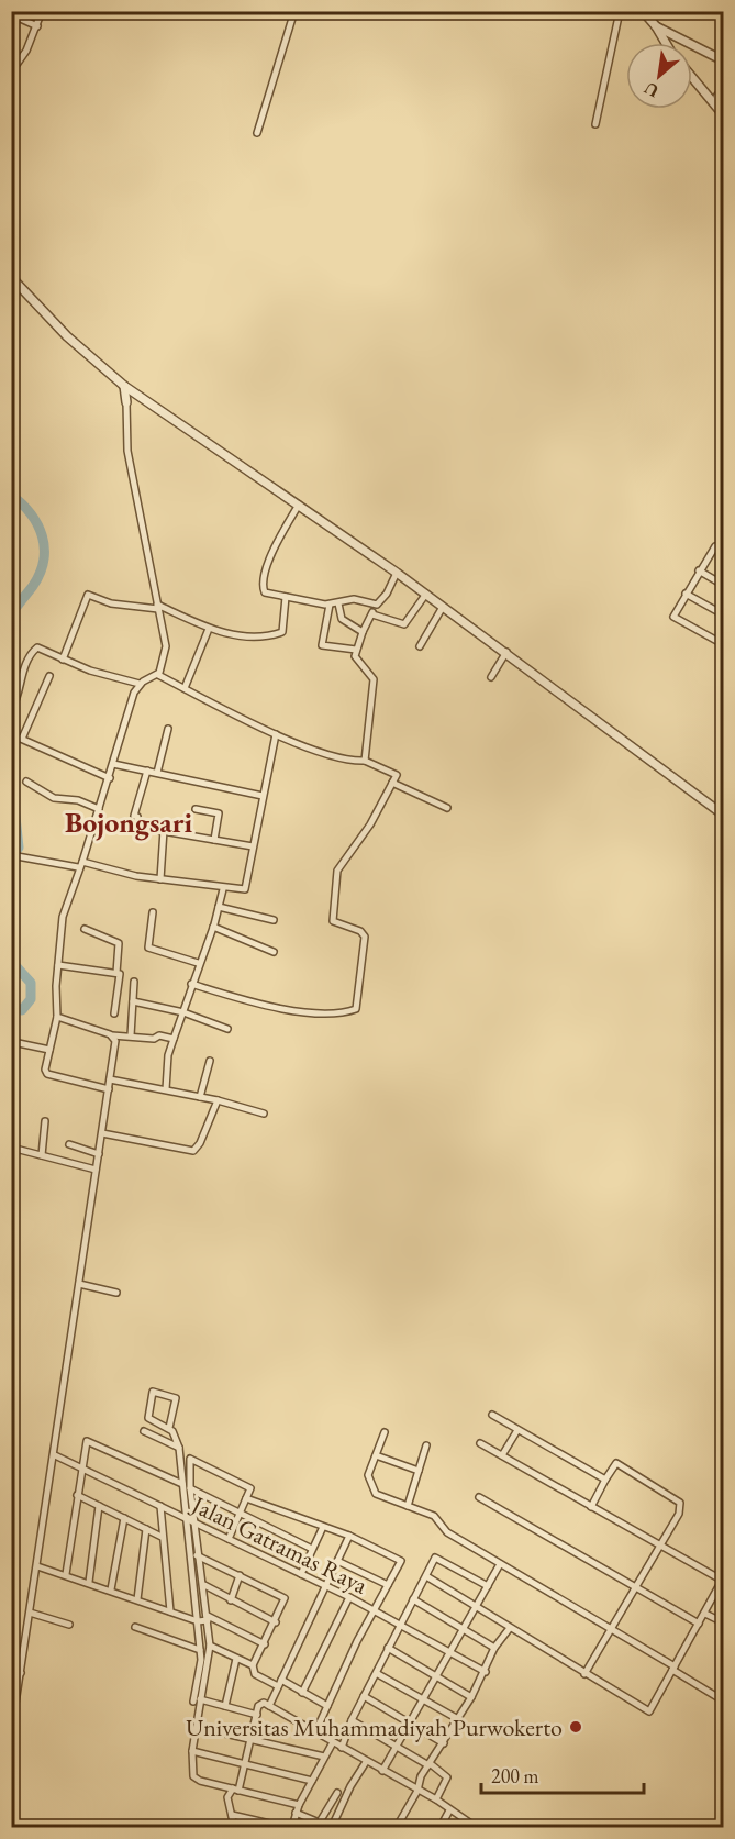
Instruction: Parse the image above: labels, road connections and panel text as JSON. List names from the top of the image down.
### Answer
{
  "streets": {
    "street": ["Jalan Gatramas Raya"]
  },
  "districts": ["Bojongsari"],
  "places": ["Universitas Muhammadiyah Purwokerto"],
  "scale_bar": "200 m",
  "north": "bottom left"
}
